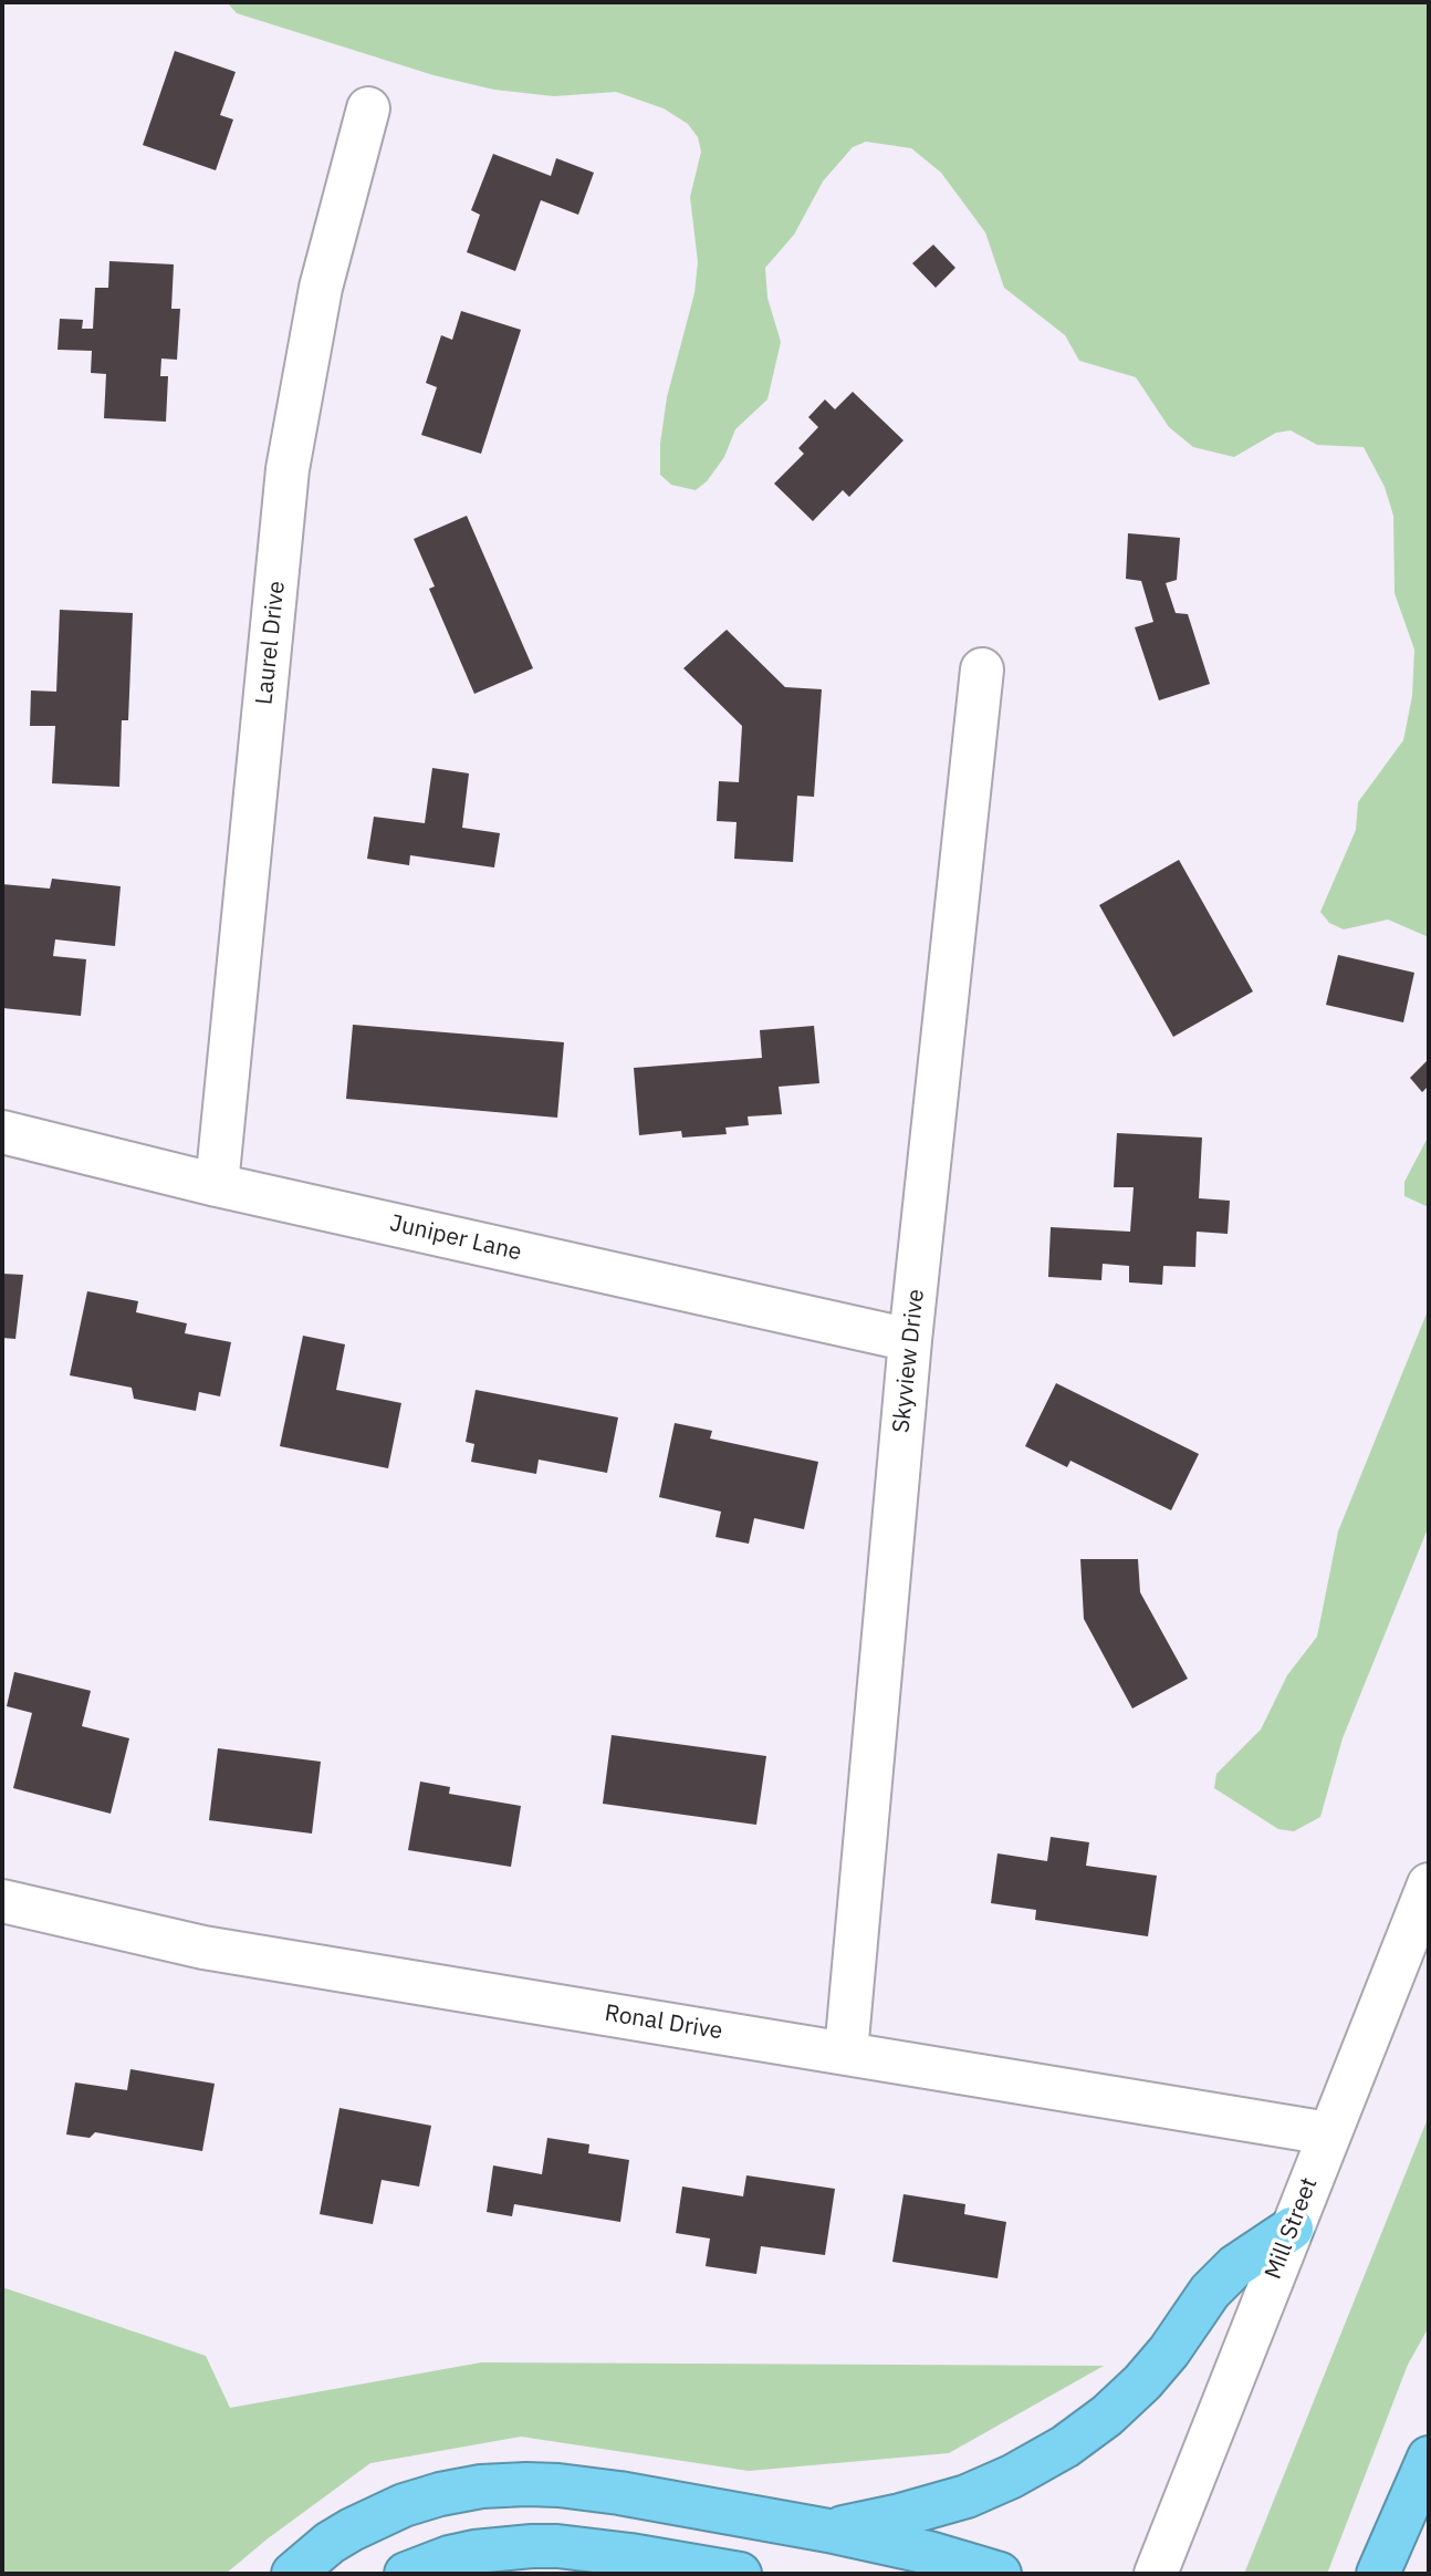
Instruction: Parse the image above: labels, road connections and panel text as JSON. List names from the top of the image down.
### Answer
{
  "streets": {
    "street": [
      "Laurel Drive",
      "Juniper Lane",
      "Skyview Drive",
      "Ronal Drive",
      "Mill Street"
    ]
  },
  "crossings": [
    ["Laurel Drive", "Juniper Lane"],
    ["Juniper Lane", "Skyview Drive"],
    ["Skyview Drive", "Ronal Drive"],
    ["Ronal Drive", "Mill Street"]
  ]
}
